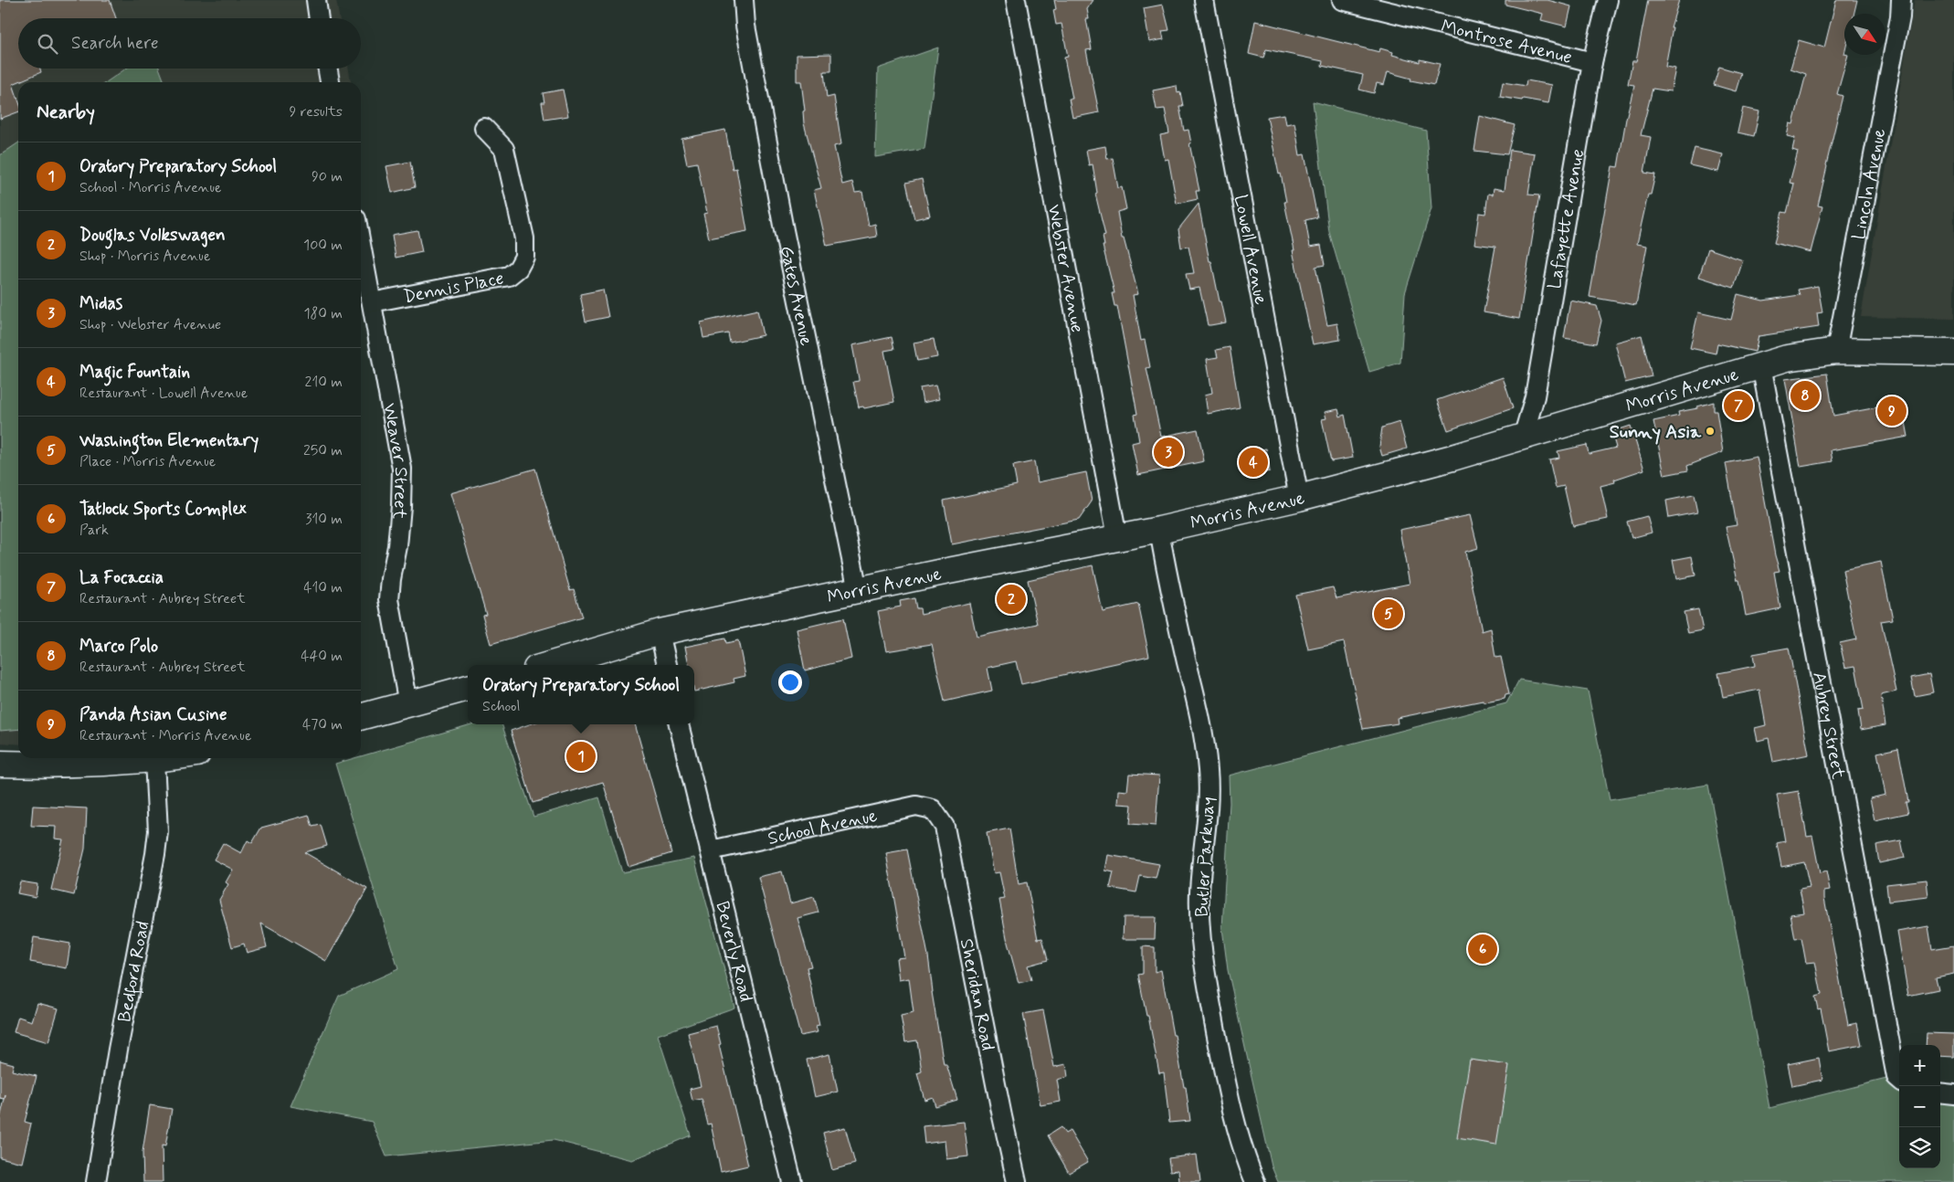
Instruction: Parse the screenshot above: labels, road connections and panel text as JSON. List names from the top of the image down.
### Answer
{
  "streets": {
    "main road": ["Morris Avenue"],
    "street": [
      "Montrose Avenue",
      "Lincoln Avenue",
      "Lafayette Avenue",
      "Lowell Avenue",
      "Webster Avenue",
      "Dennis Place",
      "Gates Avenue",
      "Weaver Street",
      "Aubrey Street",
      "School Avenue",
      "Butler Parkway",
      "Beverly Road",
      "Bedford Road",
      "Sheridan Road"
    ]
  },
  "crossings": [
    ["Montrose Avenue", "Lafayette Avenue"],
    ["Lincoln Avenue", "Morris Avenue"],
    ["Lafayette Avenue", "Morris Avenue"],
    ["Lowell Avenue", "Morris Avenue"],
    ["Webster Avenue", "Morris Avenue"],
    ["Dennis Place", "Weaver Street"],
    ["Gates Avenue", "Morris Avenue"],
    ["Morris Avenue", "Aubrey Street"],
    ["Morris Avenue", "Butler Parkway"],
    ["School Avenue", "Beverly Road"],
    ["School Avenue", "Sheridan Road"]
  ],
  "places": ["Sunny Asia"],
  "north": "bottom right",
  "page": {
    "search": "Search here",
    "heading": ["Nearby", "9 results"],
    "list": [
      {
        "mark": "1",
        "name": "Oratory Preparatory School",
        "note": "School · Morris Avenue",
        "value": "90 m"
      },
      {
        "mark": "2",
        "name": "Douglas Volkswagen",
        "note": "Shop · Morris Avenue",
        "value": "100 m"
      },
      {
        "mark": "3",
        "name": "Midas",
        "note": "Shop · Webster Avenue",
        "value": "180 m"
      },
      {
        "mark": "4",
        "name": "Magic Fountain",
        "note": "Restaurant · Lowell Avenue",
        "value": "210 m"
      },
      {
        "mark": "5",
        "name": "Washington Elementary",
        "note": "Place · Morris Avenue",
        "value": "250 m"
      },
      {
        "mark": "6",
        "name": "Tatlock Sports Complex",
        "note": "Park",
        "value": "310 m"
      },
      {
        "mark": "7",
        "name": "La Focaccia",
        "note": "Restaurant · Aubrey Street",
        "value": "410 m"
      },
      {
        "mark": "8",
        "name": "Marco Polo",
        "note": "Restaurant · Aubrey Street",
        "value": "440 m"
      },
      {
        "mark": "9",
        "name": "Panda Asian Cusine",
        "note": "Restaurant · Morris Avenue",
        "value": "470 m"
      }
    ],
    "pins": [
      "8",
      "7",
      "9",
      "3",
      "4",
      "2",
      "5",
      "1",
      "6"
    ],
    "popup": ["Oratory Preparatory School", "School"],
    "map_buttons": ["+", "−"]
  }
}
